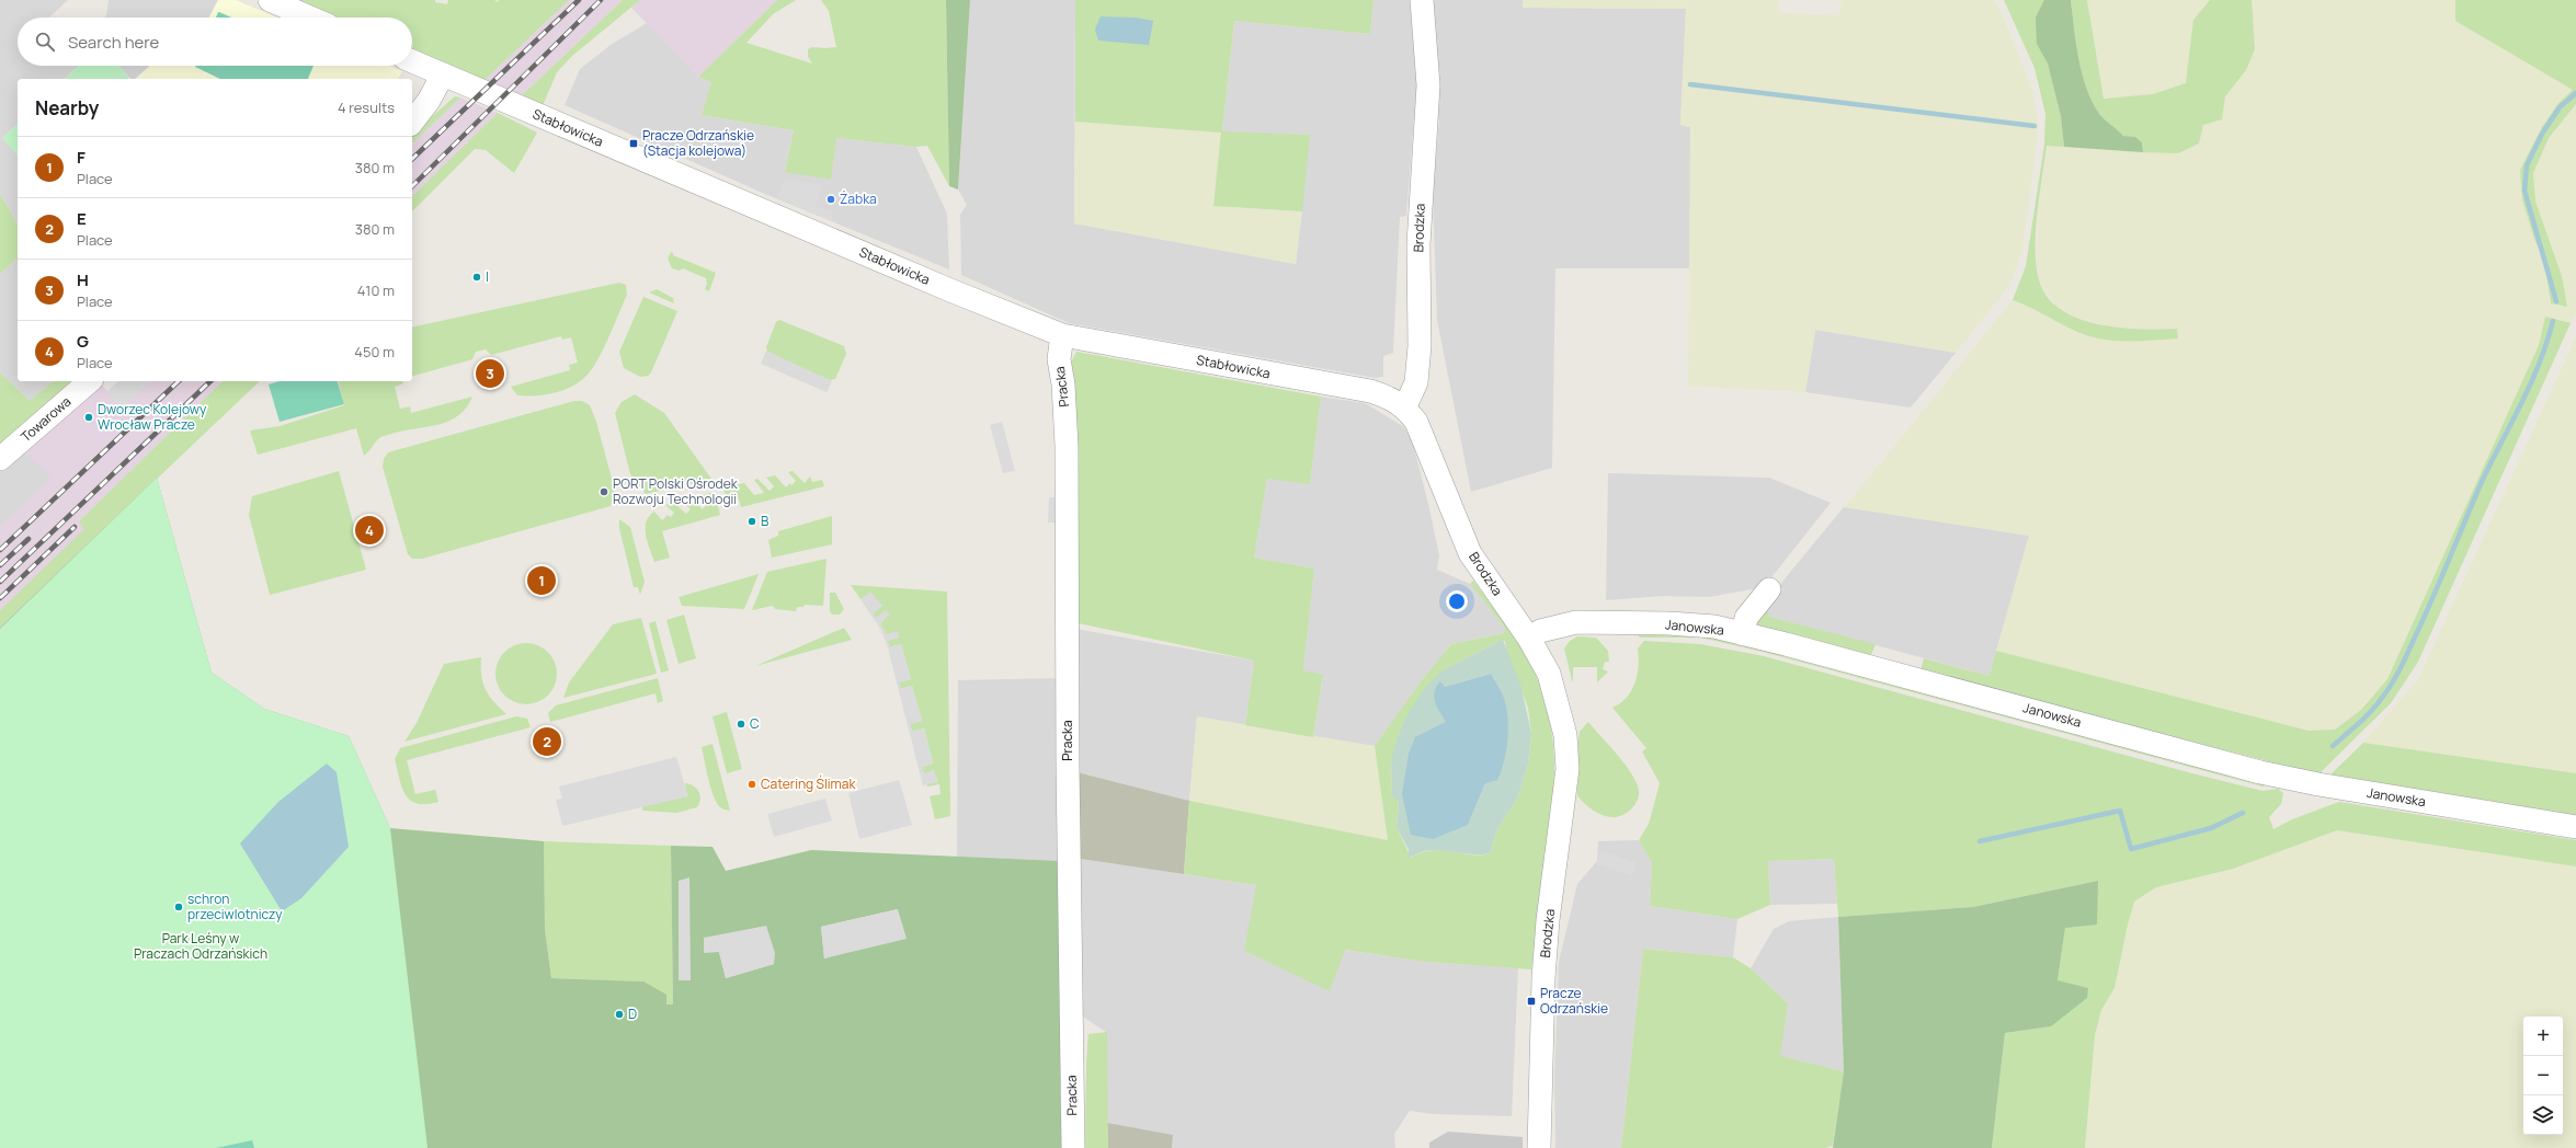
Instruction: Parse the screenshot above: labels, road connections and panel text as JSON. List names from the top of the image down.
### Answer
{
  "streets": {
    "street": [
      "Stabłowicka",
      "Brodzka",
      "Pracka",
      "Towarowa",
      "Janowska"
    ]
  },
  "crossings": [
    ["Stabłowicka", "Brodzka"],
    ["Stabłowicka", "Pracka"],
    ["Brodzka", "Janowska"]
  ],
  "parks": ["Park Leśny w Praczach Odrzańskich"],
  "places": {
    "transit": ["Pracze Odrzańskie (Stacja kolejowa)", "Pracze Odrzańskie"],
    "other": [
      "Żabka",
      "I",
      "Dworzec Kolejowy Wrocław Pracze",
      "PORT Polski Ośrodek Rozwoju Technologii",
      "B",
      "C",
      "Catering Ślimak",
      "schron przeciwlotniczy",
      "D"
    ]
  },
  "page": {
    "search": "Search here",
    "heading": ["Nearby", "4 results"],
    "list": [
      {
        "mark": "1",
        "name": "F",
        "note": "Place",
        "value": "380 m"
      },
      {
        "mark": "2",
        "name": "E",
        "note": "Place",
        "value": "380 m"
      },
      {
        "mark": "3",
        "name": "H",
        "note": "Place",
        "value": "410 m"
      },
      {
        "mark": "4",
        "name": "G",
        "note": "Place",
        "value": "450 m"
      }
    ],
    "pins": [
      "3",
      "4",
      "1",
      "2"
    ],
    "map_buttons": ["+", "−"]
  }
}
